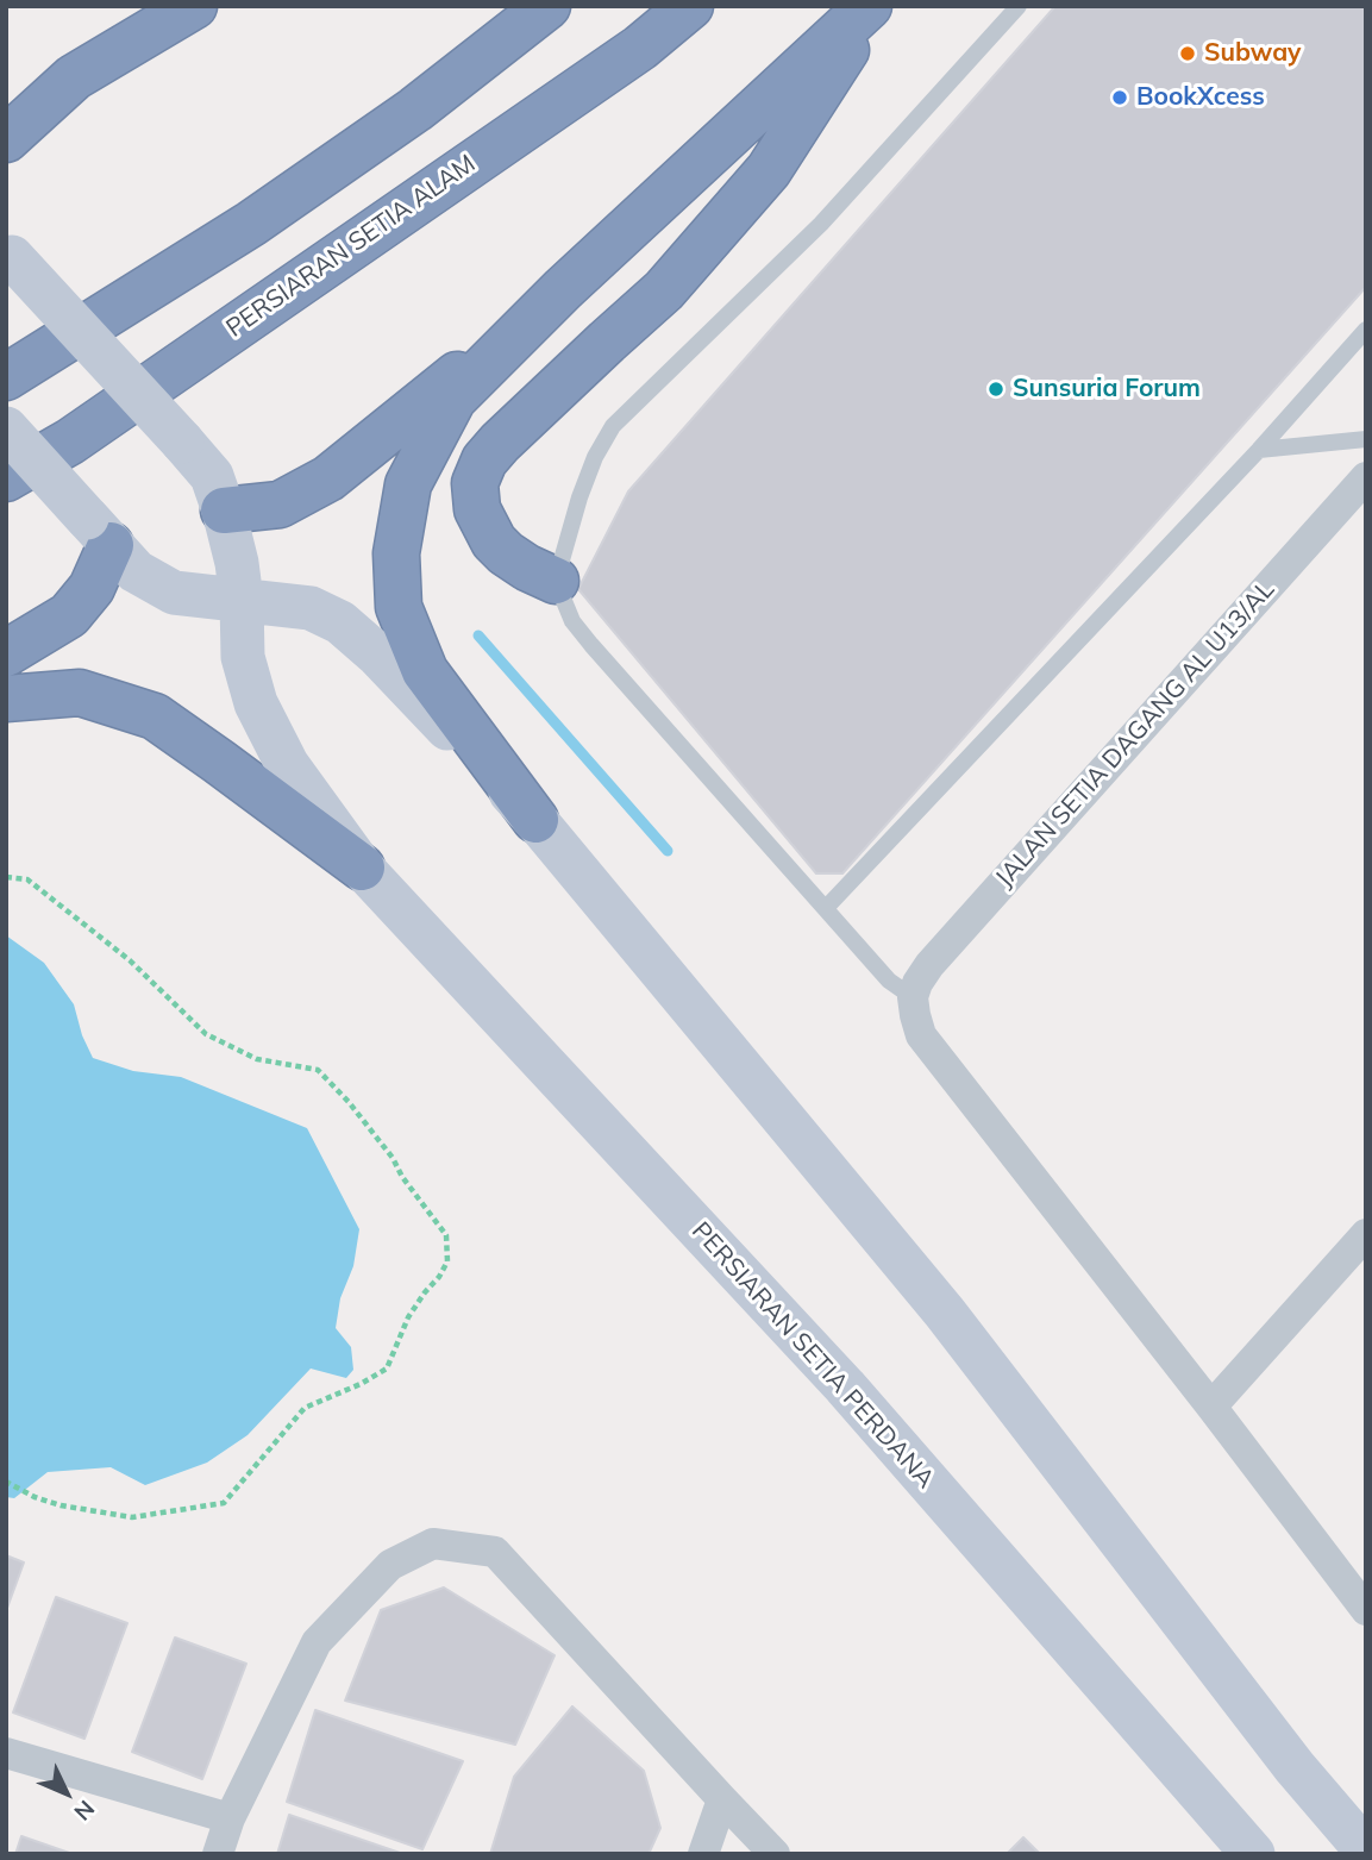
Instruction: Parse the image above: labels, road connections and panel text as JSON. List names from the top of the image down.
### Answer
{
  "streets": {
    "highway": ["PERSIARAN SETIA ALAM"],
    "main road": ["PERSIARAN SETIA PERDANA"],
    "street": ["JALAN SETIA DAGANG AL U13/AL"]
  },
  "places": ["Subway", "BookXcess", "Sunsuria Forum"],
  "north": "bottom right"
}
